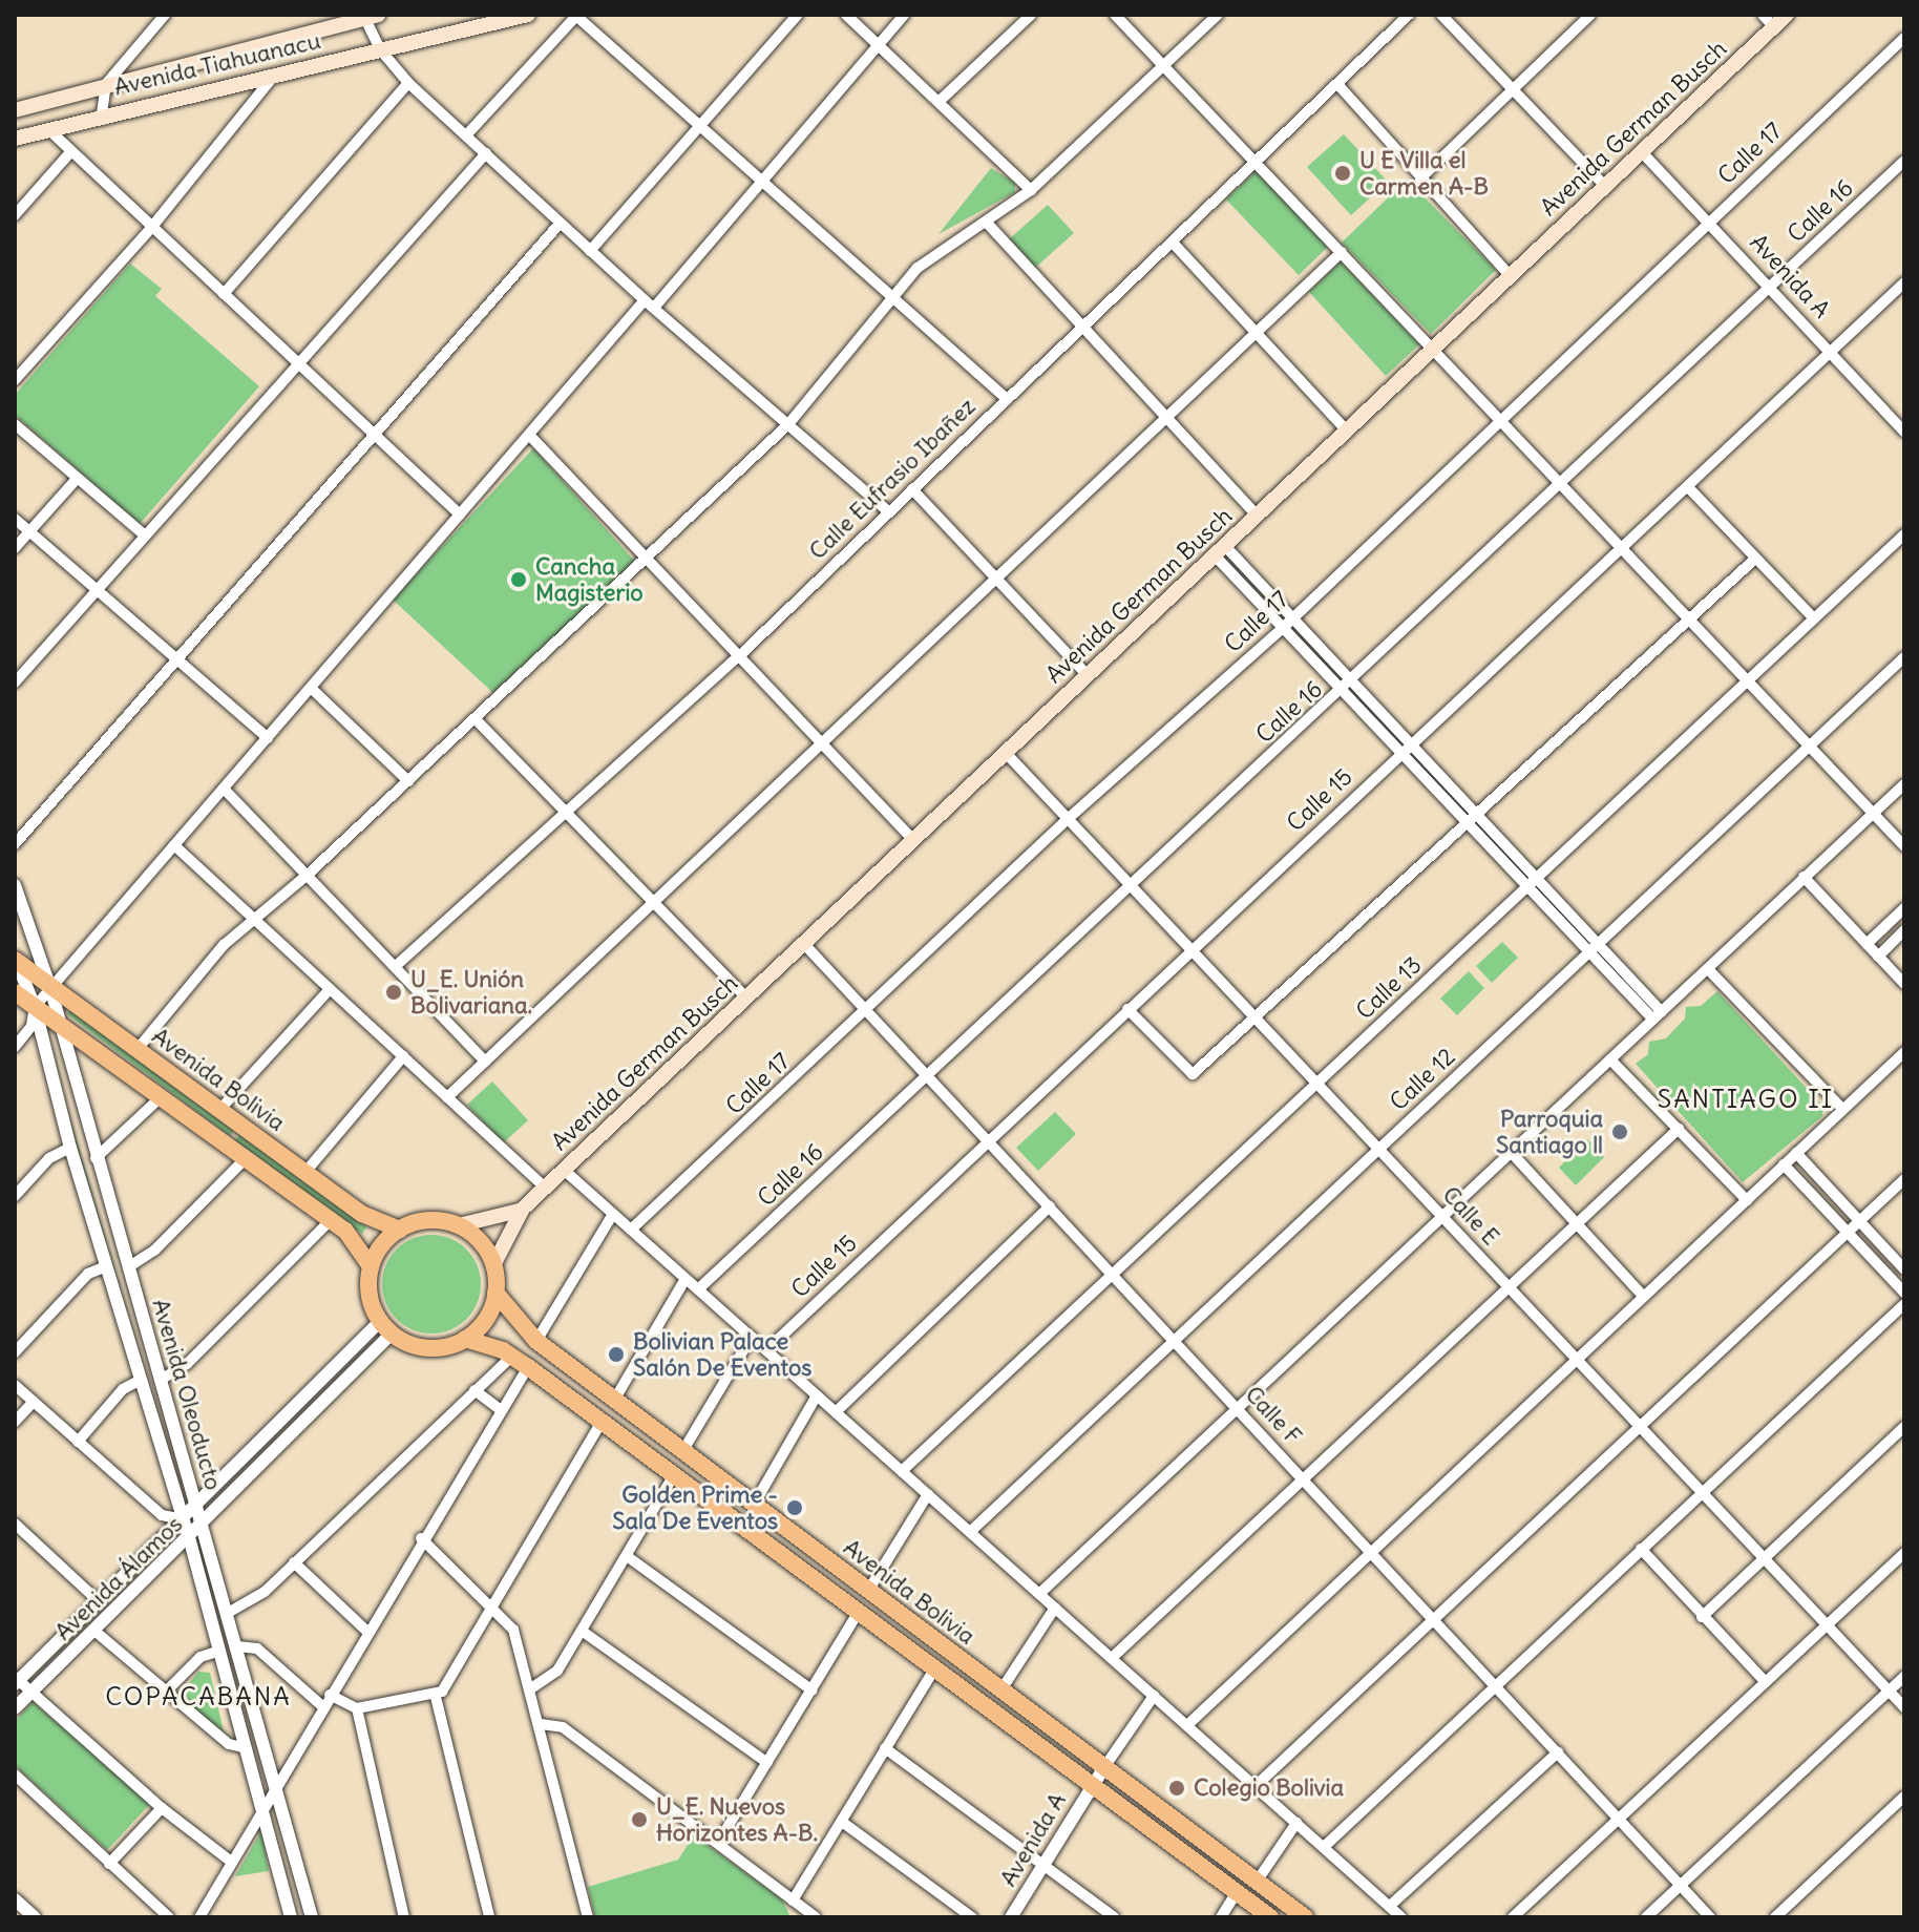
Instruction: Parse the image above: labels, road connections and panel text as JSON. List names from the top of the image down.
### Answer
{
  "streets": {
    "main road": ["Avenida Tiahuanacu", "Avenida German Busch", "Avenida Bolivia"],
    "street": [
      "Calle 17",
      "Calle 16",
      "Avenida A",
      "Calle Eufrasio Ibañez",
      "Calle 15",
      "Calle 13",
      "Calle 12",
      "Calle E",
      "Avenida Oleoducto",
      "Calle F",
      "Avenida Álamos"
    ]
  },
  "crossings": [
    ["Avenida German Busch", "Avenida A"],
    ["Avenida German Busch", "Avenida Bolivia"],
    ["Avenida German Busch", "Calle E"],
    ["Avenida German Busch", "Calle F"],
    ["Avenida German Busch", "Avenida Álamos"],
    ["Calle 17", "Avenida A"],
    ["Calle 17", "Calle E"],
    ["Calle 17", "Calle F"],
    ["Calle 16", "Avenida A"],
    ["Calle 16", "Calle E"],
    ["Calle 16", "Calle F"],
    ["Avenida A", "Calle 15"],
    ["Avenida A", "Avenida Bolivia"],
    ["Calle 15", "Calle E"],
    ["Calle 15", "Calle F"],
    ["Calle 13", "Calle E"],
    ["Calle 13", "Calle F"],
    ["Avenida Bolivia", "Avenida Oleoducto"],
    ["Avenida Bolivia", "Avenida Álamos"],
    ["Calle 12", "Calle E"],
    ["Calle 12", "Calle F"],
    ["Avenida Oleoducto", "Avenida Álamos"]
  ],
  "districts": ["SANTIAGO II", "COPACABANA"],
  "places": [
    "U E Villa el Carmen A-B",
    "Cancha Magisterio",
    "U_E. Unión Bolivariana.",
    "Parroquia Santiago ll",
    "Bolivian Palace Salón De Eventos",
    "Golden Prime - Sala De Eventos",
    "Colegio Bolivia",
    "U_E. Nuevos Horizontes A-B."
  ]
}
